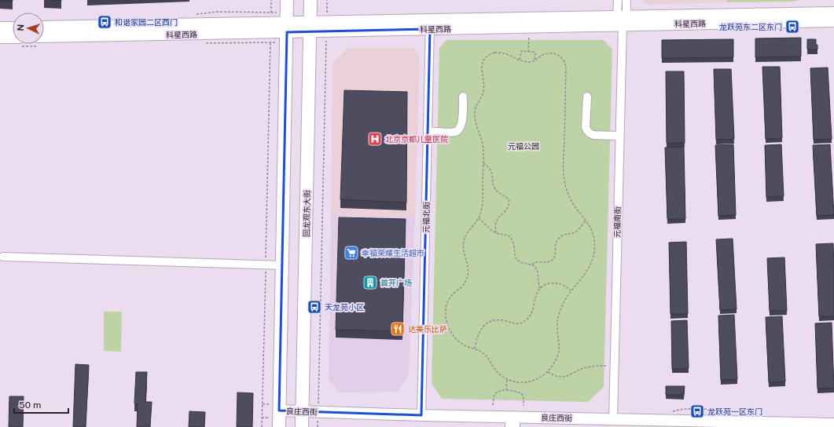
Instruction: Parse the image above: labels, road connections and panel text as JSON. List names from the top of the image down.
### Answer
{
  "streets": {
    "main road": ["回龙观东大街"],
    "street": [
      "科星西路",
      "元福北街",
      "元福南街",
      "良庄西街"
    ]
  },
  "crossings": [
    ["科星西路", "回龙观东大街"],
    ["科星西路", "元福北街"],
    ["科星西路", "元福南街"],
    ["回龙观东大街", "良庄西街"],
    ["元福北街", "良庄西街"],
    ["元福南街", "良庄西街"]
  ],
  "parks": ["元福公园"],
  "places": {
    "bus stop": [
      "和谐家园二区西门",
      "龙跃苑东二区东门",
      "天龙苑小区",
      "龙跃苑一区东门"
    ],
    "hospital": ["北京京都儿童医院"],
    "supermarket": ["幸福荣耀生活超市"],
    "building": ["首开广场"],
    "restaurant": ["达美乐比萨"]
  },
  "scale_bar": "50 m",
  "north": "left"
}
